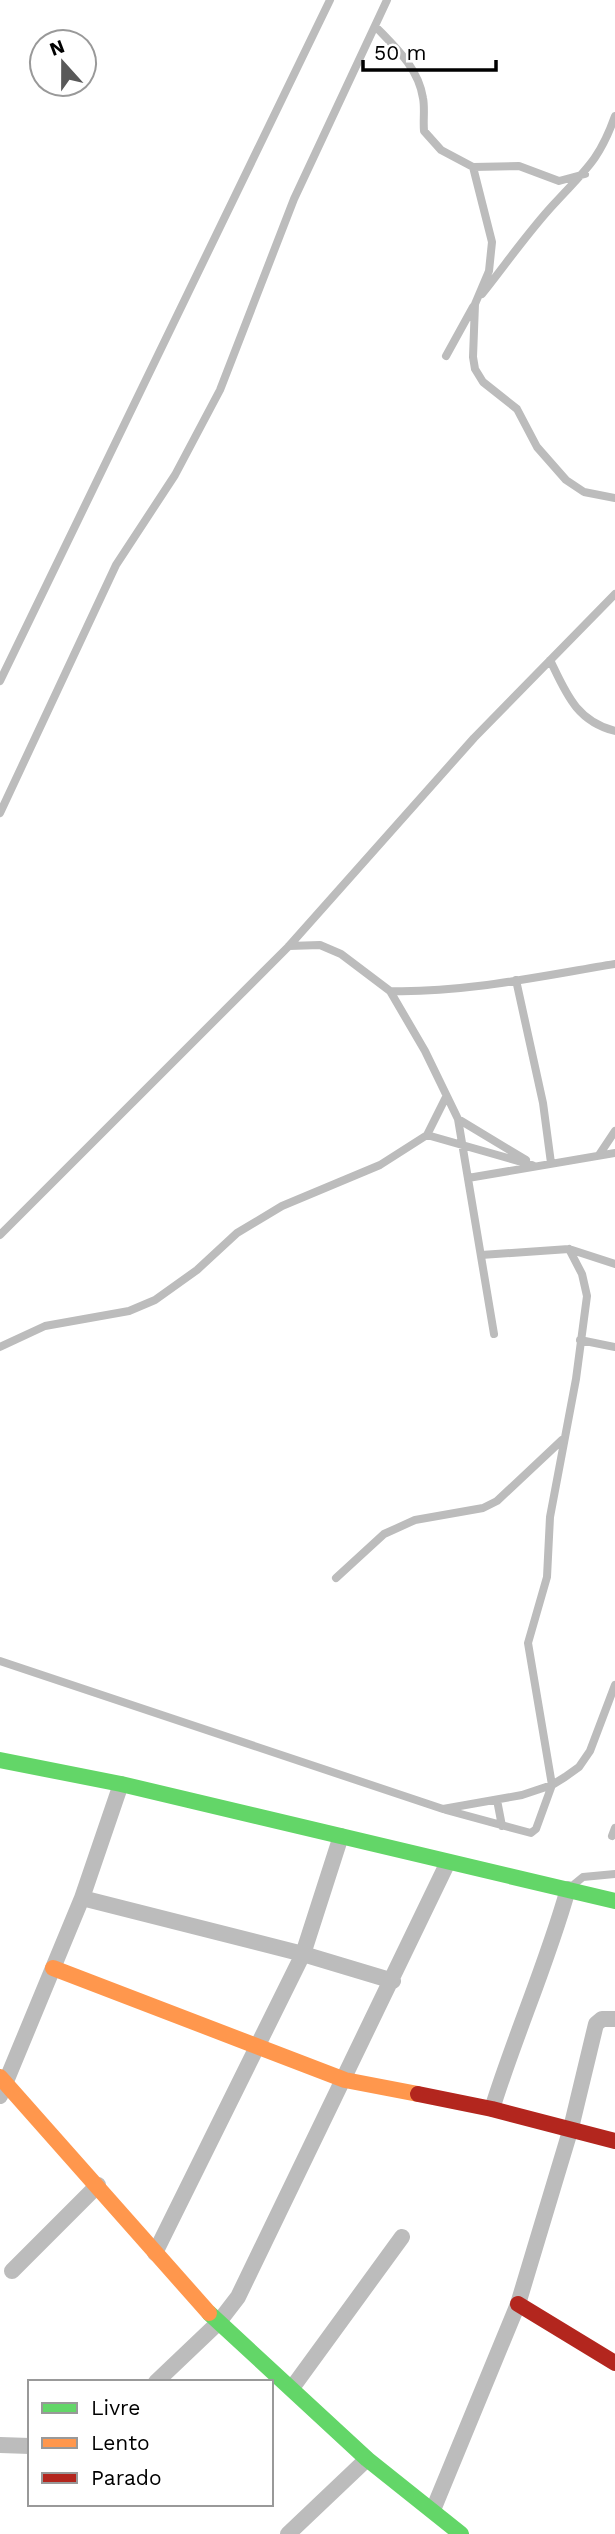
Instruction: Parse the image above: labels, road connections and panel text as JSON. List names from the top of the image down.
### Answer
{
  "legend": ["Livre", "Lento", "Parado"],
  "scale_bar": "50 m",
  "north": "top"
}
